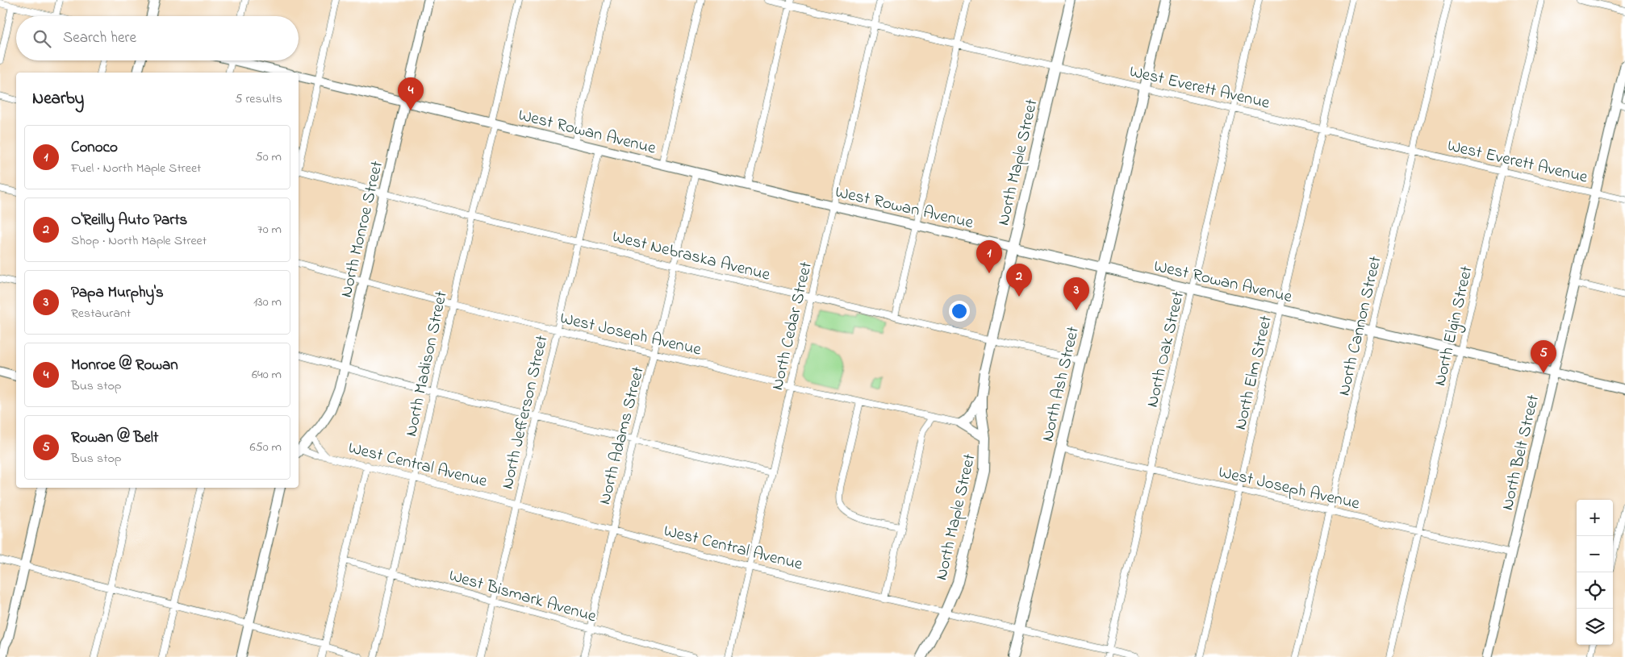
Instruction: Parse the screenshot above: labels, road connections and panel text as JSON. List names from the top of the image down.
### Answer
{
  "streets": {
    "main road": ["North Maple Street", "North Ash Street"],
    "street": [
      "West Everett Avenue",
      "West Rowan Avenue",
      "North Monroe Street",
      "West Nebraska Avenue",
      "North Cedar Street",
      "North Cannon Street",
      "North Elgin Street",
      "West Joseph Avenue",
      "North Oak Street",
      "North Madison Street",
      "North Elm Street",
      "North Jefferson Street",
      "North Adams Street",
      "North Belt Street",
      "West Central Avenue",
      "West Bismark Avenue"
    ]
  },
  "crossings": [
    ["West Everett Avenue", "North Maple Street"],
    ["West Everett Avenue", "North Cedar Street"],
    ["West Everett Avenue", "North Cannon Street"],
    ["West Everett Avenue", "North Elgin Street"],
    ["West Everett Avenue", "North Oak Street"],
    ["West Everett Avenue", "North Elm Street"],
    ["West Everett Avenue", "North Ash Street"],
    ["West Everett Avenue", "North Belt Street"],
    ["West Rowan Avenue", "North Maple Street"],
    ["West Rowan Avenue", "North Monroe Street"],
    ["West Rowan Avenue", "North Cedar Street"],
    ["West Rowan Avenue", "North Cannon Street"],
    ["West Rowan Avenue", "North Elgin Street"],
    ["West Rowan Avenue", "North Oak Street"],
    ["West Rowan Avenue", "North Madison Street"],
    ["West Rowan Avenue", "North Elm Street"],
    ["West Rowan Avenue", "North Ash Street"],
    ["West Rowan Avenue", "North Jefferson Street"],
    ["West Rowan Avenue", "North Adams Street"],
    ["West Rowan Avenue", "North Belt Street"],
    ["North Maple Street", "West Nebraska Avenue"],
    ["North Maple Street", "West Central Avenue"],
    ["North Monroe Street", "West Nebraska Avenue"],
    ["North Monroe Street", "West Joseph Avenue"],
    ["North Monroe Street", "West Central Avenue"],
    ["West Nebraska Avenue", "North Cedar Street"],
    ["West Nebraska Avenue", "North Madison Street"],
    ["West Nebraska Avenue", "North Ash Street"],
    ["West Nebraska Avenue", "North Jefferson Street"],
    ["West Nebraska Avenue", "North Adams Street"],
    ["North Cedar Street", "West Joseph Avenue"],
    ["North Cedar Street", "West Central Avenue"],
    ["North Cannon Street", "West Joseph Avenue"],
    ["North Elgin Street", "West Joseph Avenue"],
    ["West Joseph Avenue", "North Oak Street"],
    ["West Joseph Avenue", "North Madison Street"],
    ["West Joseph Avenue", "North Elm Street"],
    ["West Joseph Avenue", "North Ash Street"],
    ["West Joseph Avenue", "North Jefferson Street"],
    ["West Joseph Avenue", "North Adams Street"],
    ["West Joseph Avenue", "North Belt Street"],
    ["North Oak Street", "West Central Avenue"],
    ["North Madison Street", "West Central Avenue"],
    ["North Madison Street", "West Bismark Avenue"],
    ["North Ash Street", "West Central Avenue"],
    ["North Jefferson Street", "West Central Avenue"],
    ["North Jefferson Street", "West Bismark Avenue"],
    ["North Adams Street", "West Central Avenue"],
    ["North Adams Street", "West Bismark Avenue"]
  ],
  "page": {
    "search": "Search here",
    "heading": ["Nearby", "5 results"],
    "pins": [
      "4",
      "1",
      "2",
      "3",
      "5"
    ],
    "list": [
      {
        "mark": "1",
        "name": "Conoco",
        "note": "Fuel · North Maple Street",
        "value": "50 m"
      },
      {
        "mark": "2",
        "name": "O'Reilly Auto Parts",
        "note": "Shop · North Maple Street",
        "value": "70 m"
      },
      {
        "mark": "3",
        "name": "Papa Murphy's",
        "note": "Restaurant",
        "value": "130 m"
      },
      {
        "mark": "4",
        "name": "Monroe @ Rowan",
        "note": "Bus stop",
        "value": "640 m"
      },
      {
        "mark": "5",
        "name": "Rowan @ Belt",
        "note": "Bus stop",
        "value": "650 m"
      }
    ],
    "map_buttons": ["+", "−"]
  }
}
